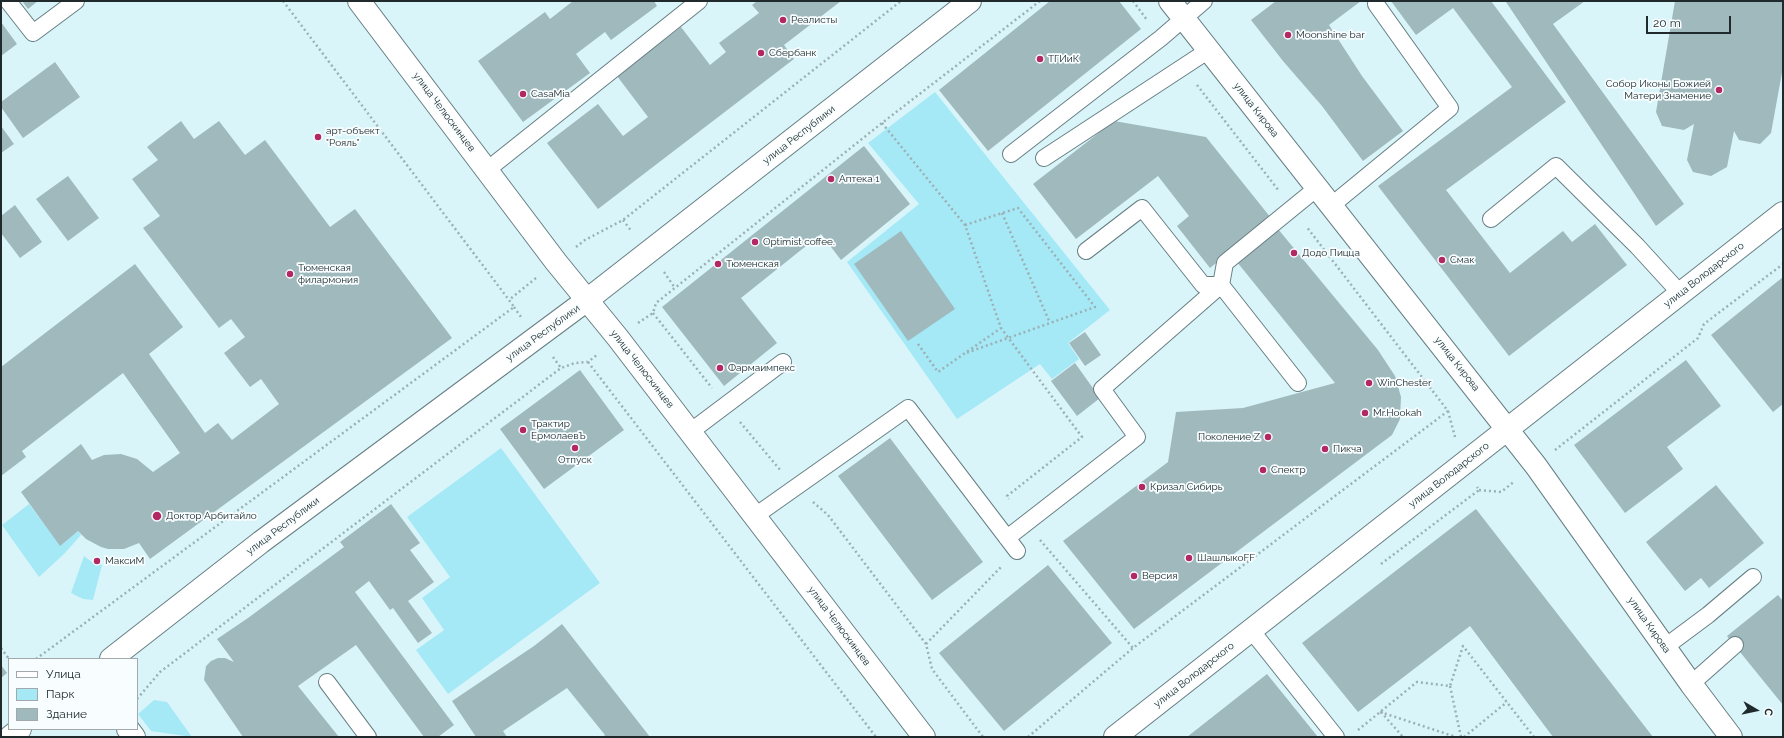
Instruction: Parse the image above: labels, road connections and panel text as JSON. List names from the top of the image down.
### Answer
{
  "streets": {
    "main road": [
      "улица Кирова",
      "улица Челюскинцев",
      "улица Республики",
      "улица Володарского"
    ]
  },
  "crossings": [
    ["улица Кирова", "улица Володарского"],
    ["улица Челюскинцев", "улица Республики"]
  ],
  "places": [
    "Реалисты",
    "Moonshine bar",
    "Сбербанк",
    "ТГИиК",
    "Собор Иконы Божией Матери Знамение",
    "CasaMia",
    "арт-объект \"Рояль\"",
    "Аптека 1",
    "Optimist coffee.",
    "Додо Пицца",
    "Смак",
    "Тюменская",
    "Тюменская филармония",
    "Фармаимпекс",
    "WinChester",
    "Mr.Hookah",
    "Трактир ЕрмолаевЪ",
    "Поколение Z",
    "Отпуск",
    "Пикча",
    "Спектр",
    "Кризал Сибирь",
    "Доктор Арбитайло",
    "ШашлыкoFF",
    "МаксиМ",
    "Версия"
  ],
  "legend": ["Улица", "Парк", "Здание"],
  "scale_bar": "20 m",
  "north": "right"
}
